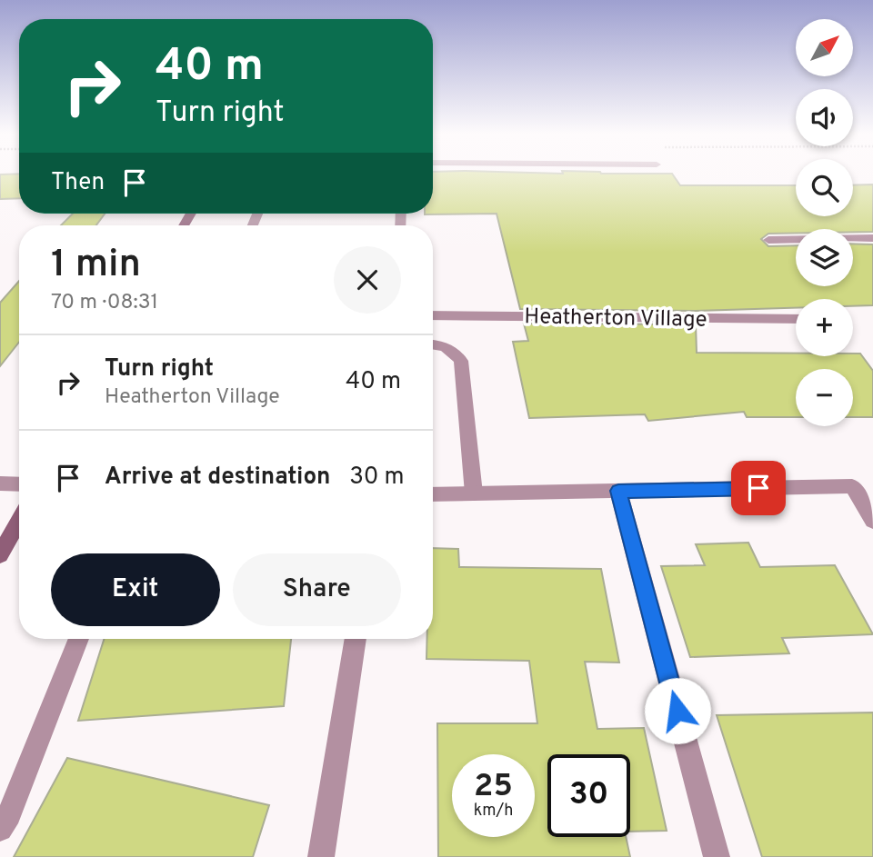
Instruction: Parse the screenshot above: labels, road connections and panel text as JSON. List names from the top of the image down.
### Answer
{
  "streets": {
    "street": ["Heatherton Village"]
  },
  "north": "top right",
  "page": {
    "map_buttons": ["+", "−"],
    "turn": ["40 m", "Turn right"],
    "then": "Then",
    "heading": ["1 min", "70 m · 08:31"],
    "list": [
      {
        "name": "Turn right",
        "note": "Heatherton Village",
        "value": "40 m"
      },
      {
        "name": "Arrive at destination",
        "value": "30 m"
      }
    ],
    "buttons": ["Exit", "Share"],
    "speed": "25 km/h",
    "limit": "30"
  }
}
